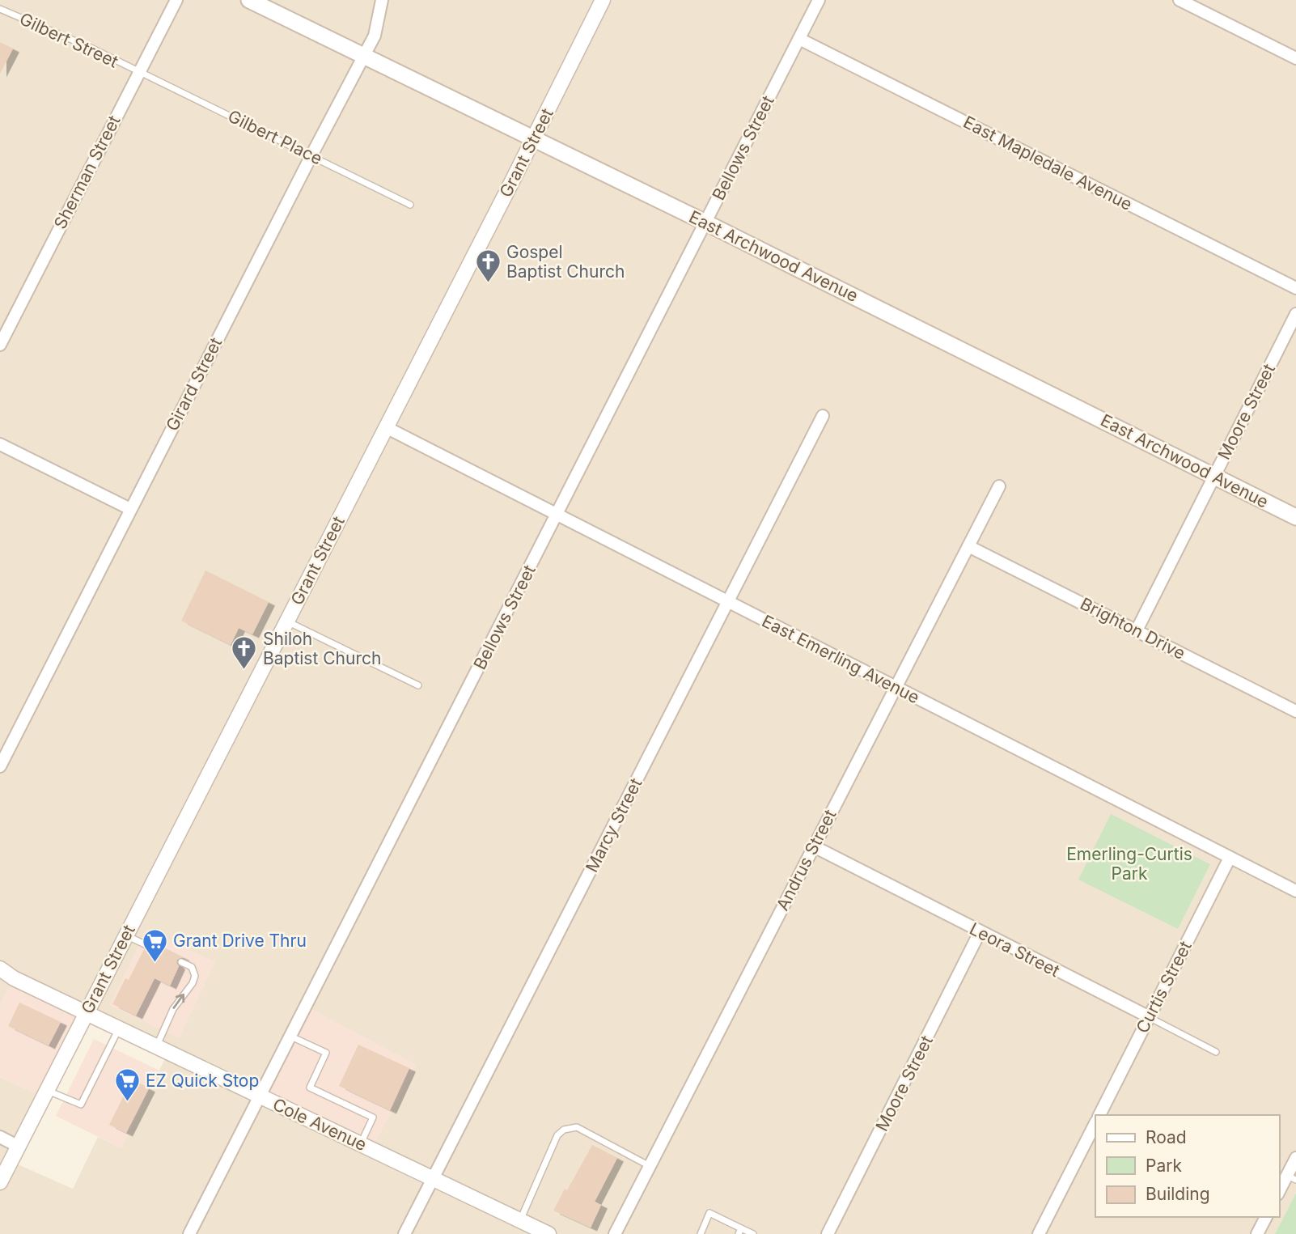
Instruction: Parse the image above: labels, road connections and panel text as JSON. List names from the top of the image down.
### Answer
{
  "streets": {
    "main road": ["East Archwood Avenue"],
    "street": [
      "Bellows Street",
      "Grant Street",
      "East Mapledale Avenue",
      "Sherman Street",
      "Girard Street",
      "Moore Street",
      "Brighton Drive",
      "East Emerling Avenue",
      "Marcy Street",
      "Andrus Street",
      "Leora Street",
      "Curtis Street",
      "Cole Avenue"
    ],
    "lane": ["Gilbert Street", "Gilbert Place"]
  },
  "crossings": [
    ["Gilbert Street", "Gilbert Place"],
    ["Gilbert Street", "Sherman Street"],
    ["Gilbert Place", "Sherman Street"],
    ["Gilbert Place", "Girard Street"],
    ["Bellows Street", "East Mapledale Avenue"],
    ["Bellows Street", "East Archwood Avenue"],
    ["Bellows Street", "East Emerling Avenue"],
    ["Bellows Street", "Cole Avenue"],
    ["Grant Street", "East Archwood Avenue"],
    ["Grant Street", "East Emerling Avenue"],
    ["Grant Street", "Cole Avenue"],
    ["East Archwood Avenue", "Girard Street"],
    ["East Archwood Avenue", "Moore Street"],
    ["Moore Street", "Brighton Drive"],
    ["Moore Street", "Leora Street"],
    ["Brighton Drive", "Andrus Street"],
    ["East Emerling Avenue", "Marcy Street"],
    ["East Emerling Avenue", "Andrus Street"],
    ["East Emerling Avenue", "Curtis Street"],
    ["Marcy Street", "Cole Avenue"],
    ["Andrus Street", "Leora Street"],
    ["Leora Street", "Curtis Street"]
  ],
  "parks": ["Emerling-Curtis Park"],
  "places": {
    "church": ["Gospel Baptist Church", "Shiloh Baptist Church"],
    "supermarket": ["Grant Drive Thru", "EZ Quick Stop"]
  },
  "legend": ["Road", "Park", "Building"]
}
